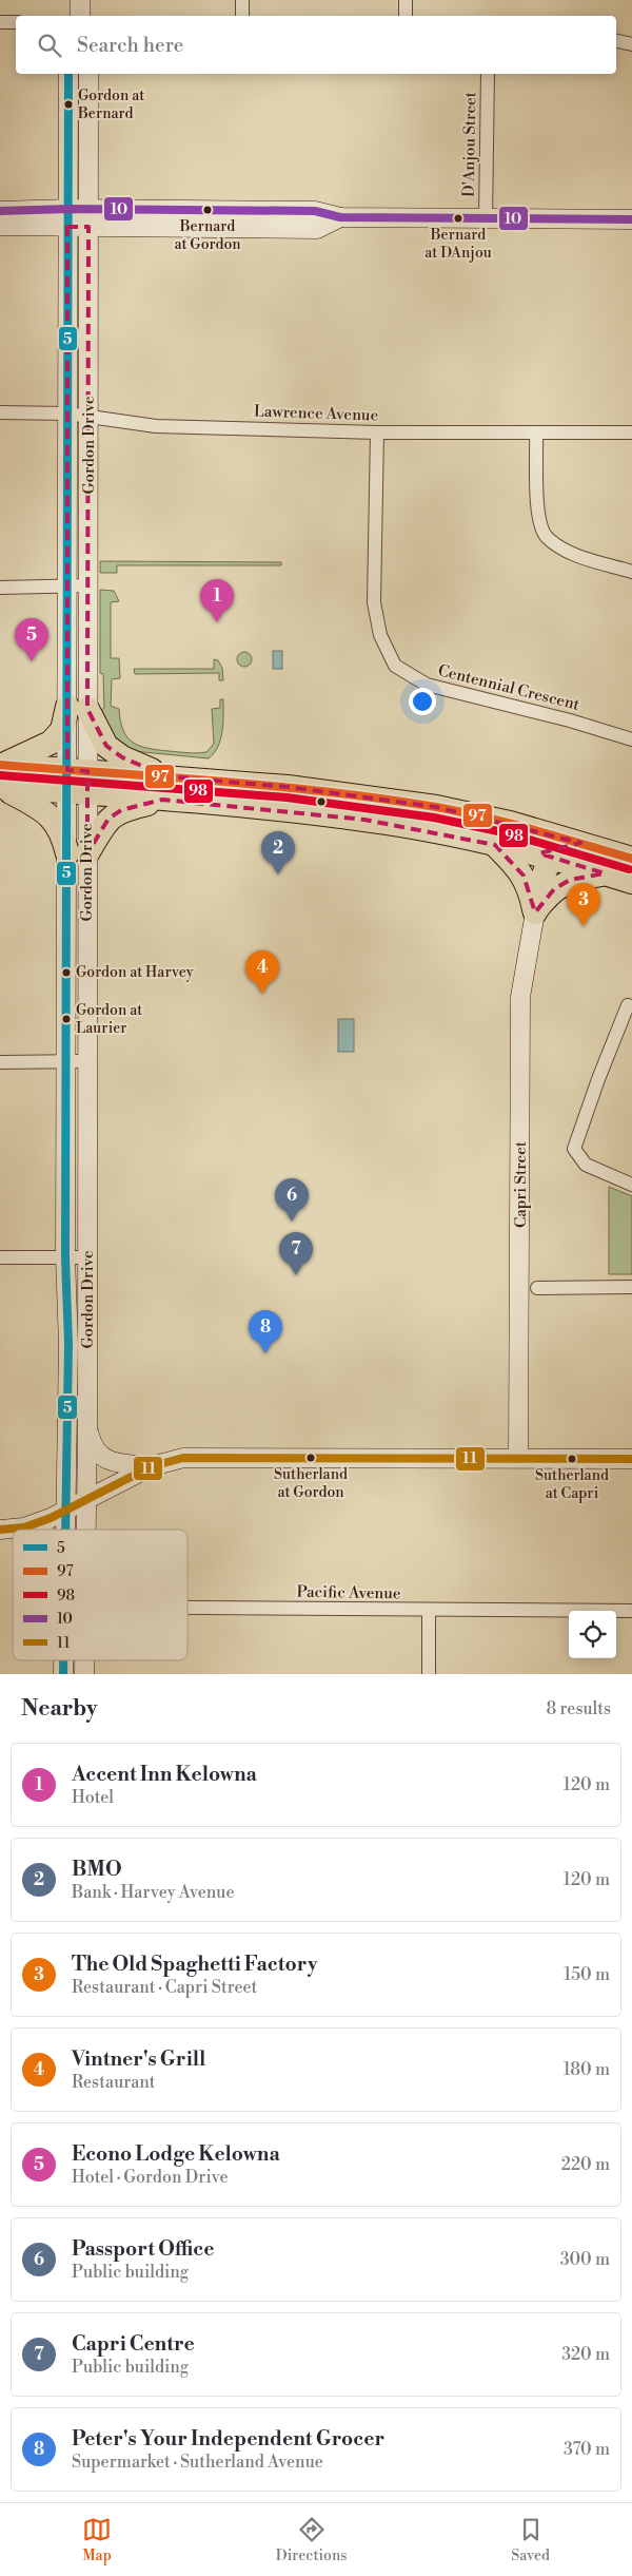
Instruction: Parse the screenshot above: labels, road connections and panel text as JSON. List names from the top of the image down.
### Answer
{
  "streets": {
    "main road": ["Gordon Drive", "Capri Street"],
    "street": [
      "D'Anjou Street",
      "Lawrence Avenue",
      "Centennial Crescent",
      "Pacific Avenue"
    ]
  },
  "crossings": [
    ["Lawrence Avenue", "Gordon Drive"],
    ["Lawrence Avenue", "Centennial Crescent"]
  ],
  "places": [
    "Gordon at Bernard",
    "Bernard at Gordon",
    "Bernard at DAnjou",
    "Gordon at Harvey",
    "Gordon at Laurier",
    "Sutherland at Gordon",
    "Sutherland at Capri"
  ],
  "lines": [
    "transit line 5",
    "transit line 10",
    "transit line 97",
    "transit line 98",
    "transit line 11"
  ],
  "legend": [
    "5",
    "97",
    "98",
    "10",
    "11"
  ],
  "page": {
    "search": "Search here",
    "pins": [
      "1",
      "5",
      "2",
      "3",
      "4",
      "6",
      "7",
      "8"
    ],
    "heading": ["Nearby", "8 results"],
    "list": [
      {
        "mark": "1",
        "name": "Accent Inn Kelowna",
        "note": "Hotel",
        "value": "120 m"
      },
      {
        "mark": "2",
        "name": "BMO",
        "note": "Bank · Harvey Avenue",
        "value": "120 m"
      },
      {
        "mark": "3",
        "name": "The Old Spaghetti Factory",
        "note": "Restaurant · Capri Street",
        "value": "150 m"
      },
      {
        "mark": "4",
        "name": "Vintner's Grill",
        "note": "Restaurant",
        "value": "180 m"
      },
      {
        "mark": "5",
        "name": "Econo Lodge Kelowna",
        "note": "Hotel · Gordon Drive",
        "value": "220 m"
      },
      {
        "mark": "6",
        "name": "Passport Office",
        "note": "Public building",
        "value": "300 m"
      },
      {
        "mark": "7",
        "name": "Capri Centre",
        "note": "Public building",
        "value": "320 m"
      },
      {
        "mark": "8",
        "name": "Peter's Your Independent Grocer",
        "note": "Supermarket · Sutherland Avenue",
        "value": "370 m"
      }
    ],
    "nav": ["Map", "Directions", "Saved"]
  }
}
